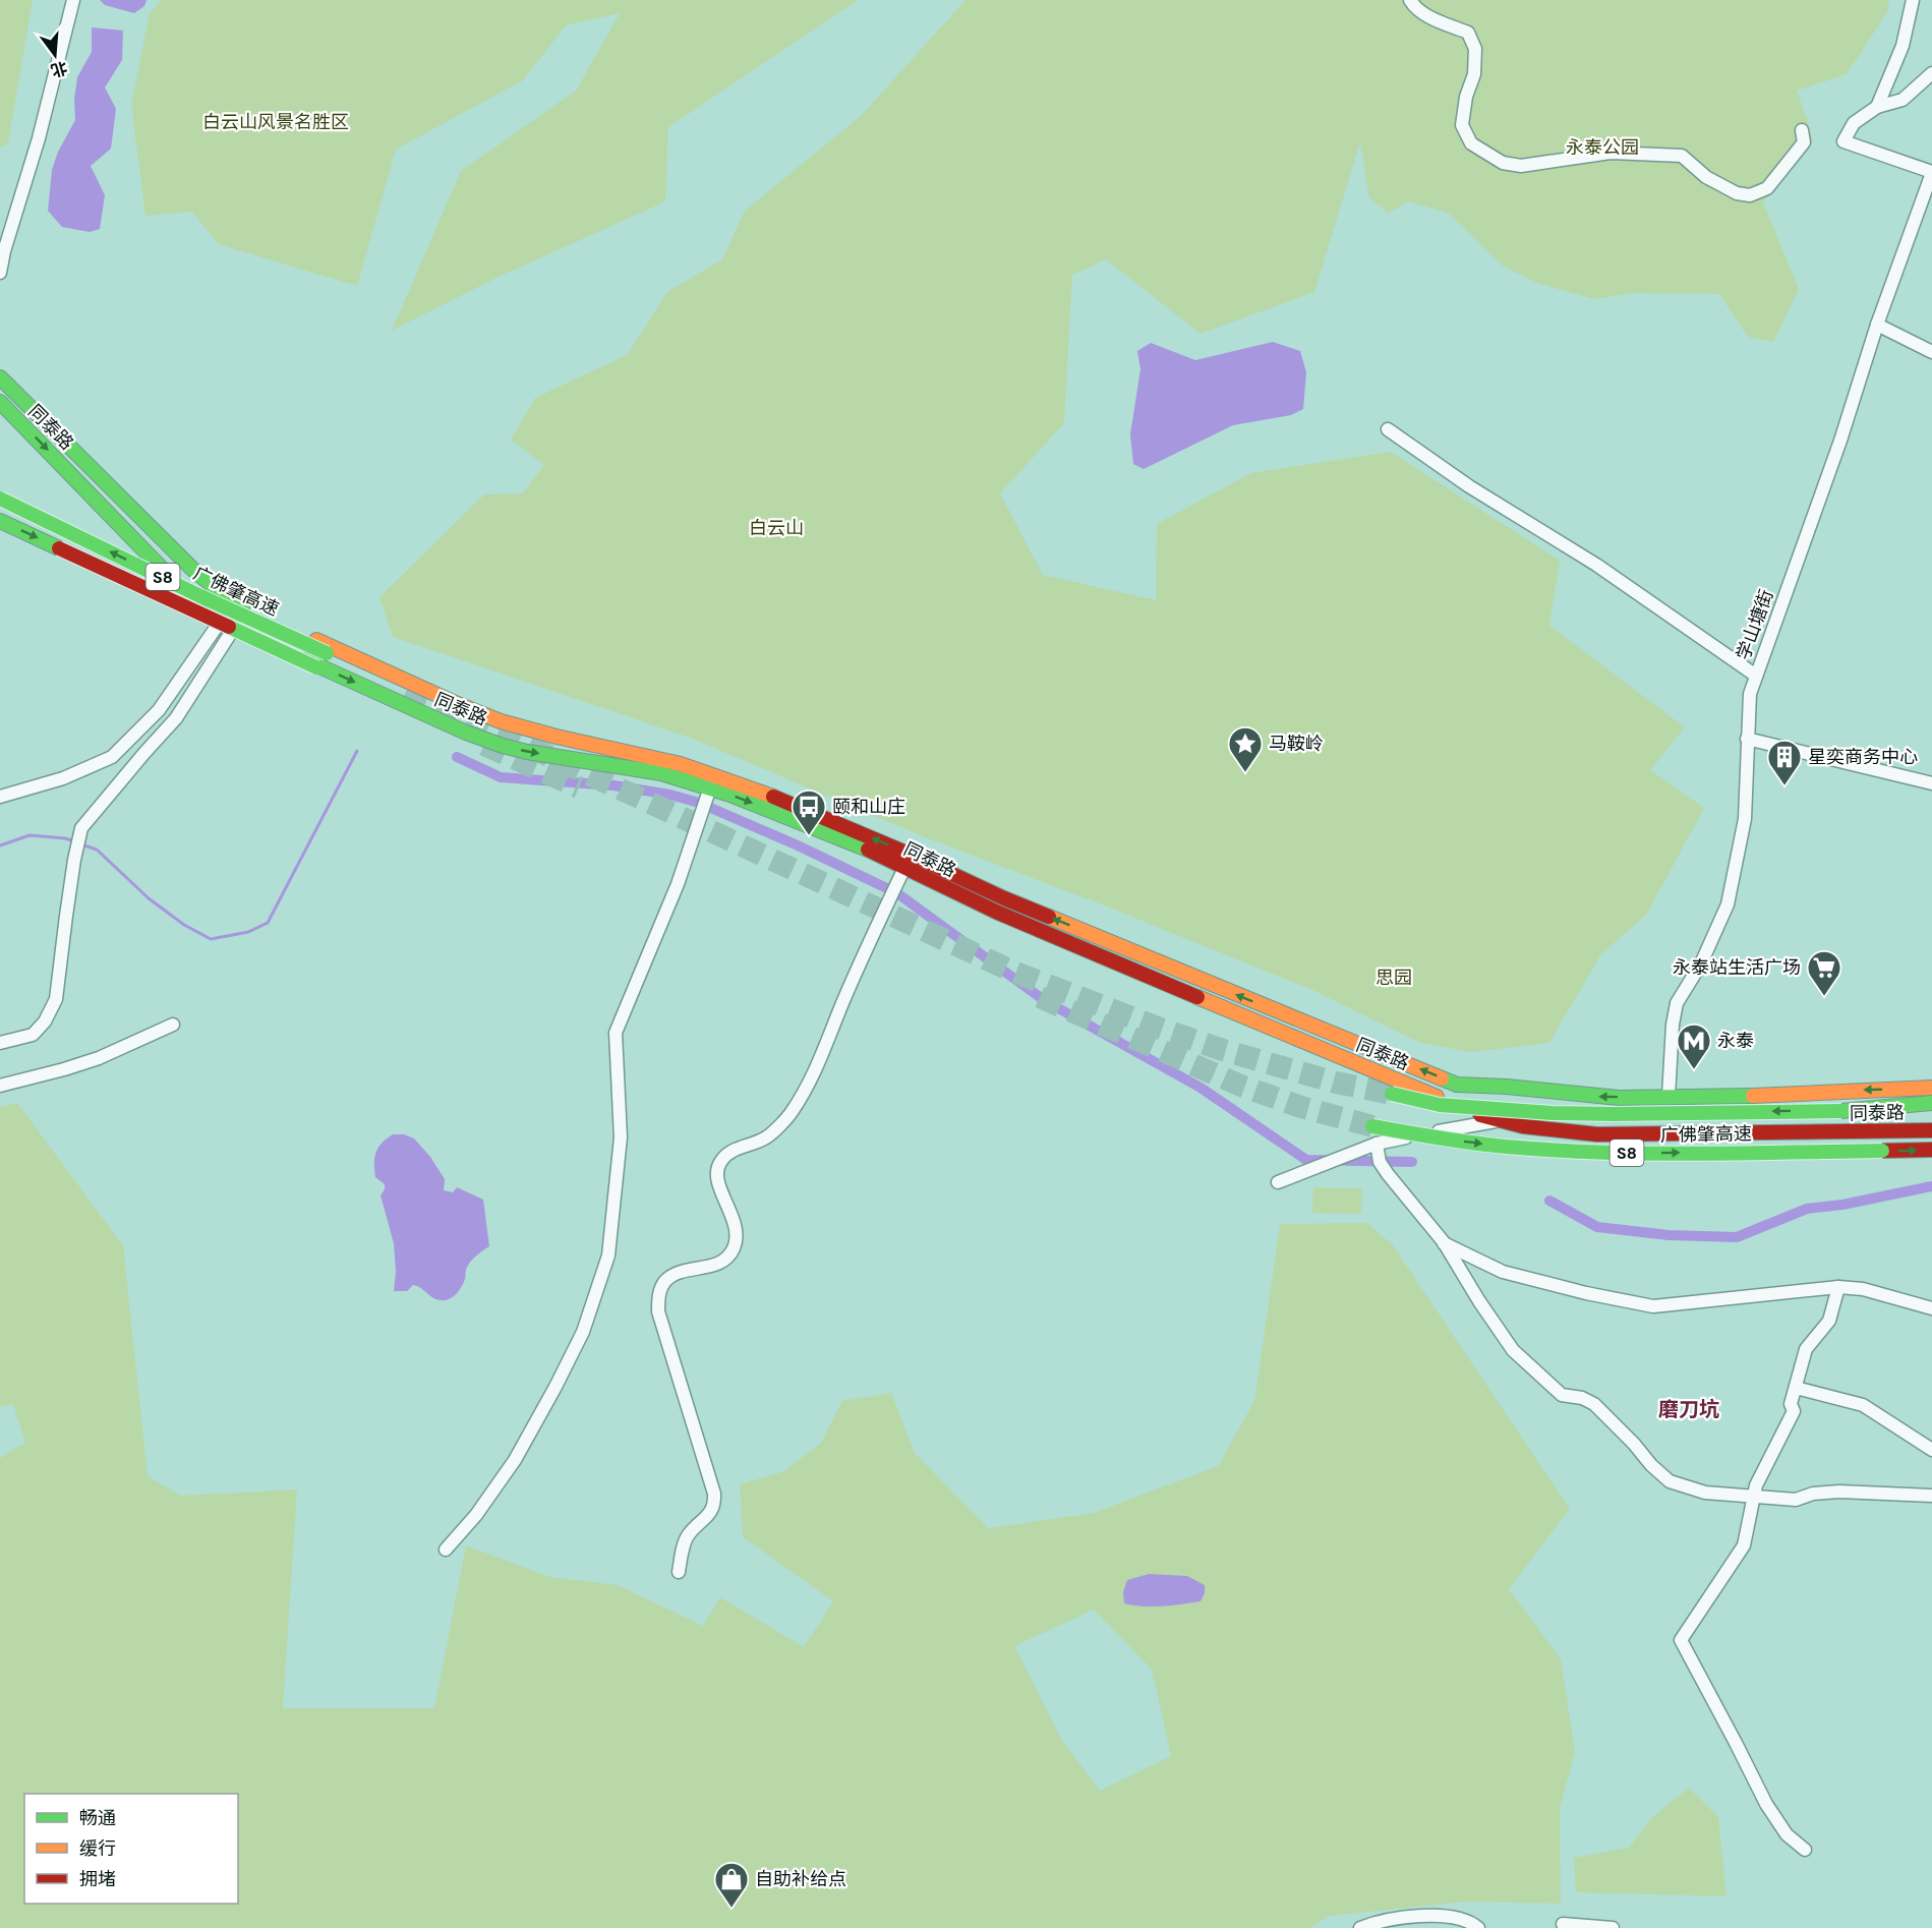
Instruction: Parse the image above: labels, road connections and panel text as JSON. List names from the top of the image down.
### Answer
{
  "streets": {
    "main road": ["同泰路", "S8", "广佛肇高速"],
    "street": ["学山塘街"]
  },
  "crossings": [
    ["同泰路", "广佛肇高速"],
    ["同泰路", "学山塘街"]
  ],
  "districts": ["磨刀坑"],
  "parks": [
    "白云山风景名胜区",
    "永泰公园",
    "白云山",
    "思园"
  ],
  "places": {
    "place": ["马鞍岭"],
    "building": ["星奕商务中心"],
    "bus stop": ["颐和山庄"],
    "supermarket": ["永泰站生活广场"],
    "metro station": ["永泰"],
    "shop": ["自助补给点"]
  },
  "legend": ["畅通", "缓行", "拥堵"],
  "north": "bottom"
}
